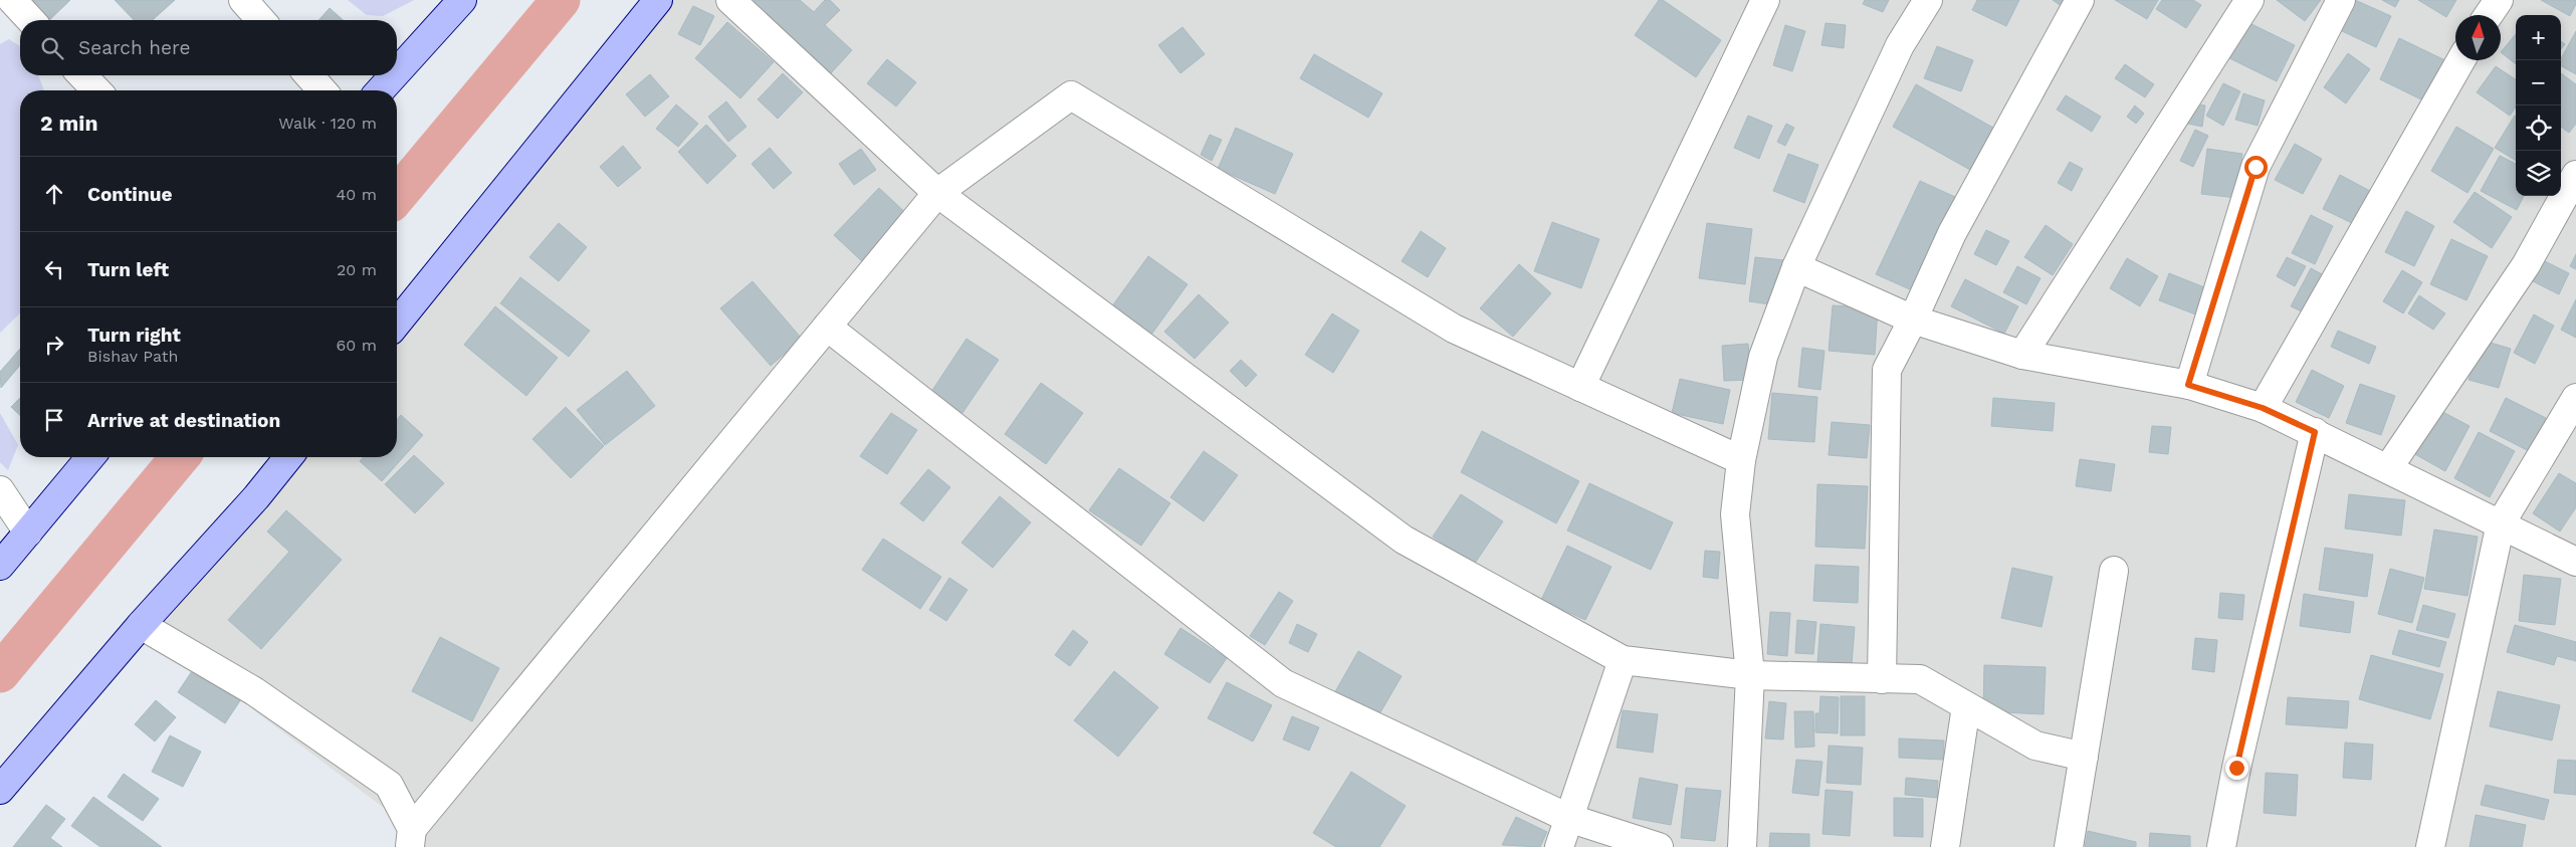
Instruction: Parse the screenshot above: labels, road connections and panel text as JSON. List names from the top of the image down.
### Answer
{
  "north": "top",
  "page": {
    "map_buttons": ["+", "−"],
    "search": "Search here",
    "heading": ["2 min", "Walk · 120 m"],
    "list": [
      ["Continue", "40 m"],
      ["Turn left", "20 m"],
      ["Turn right", "Bishav Path", "60 m"],
      "Arrive at destination"
    ]
  }
}
